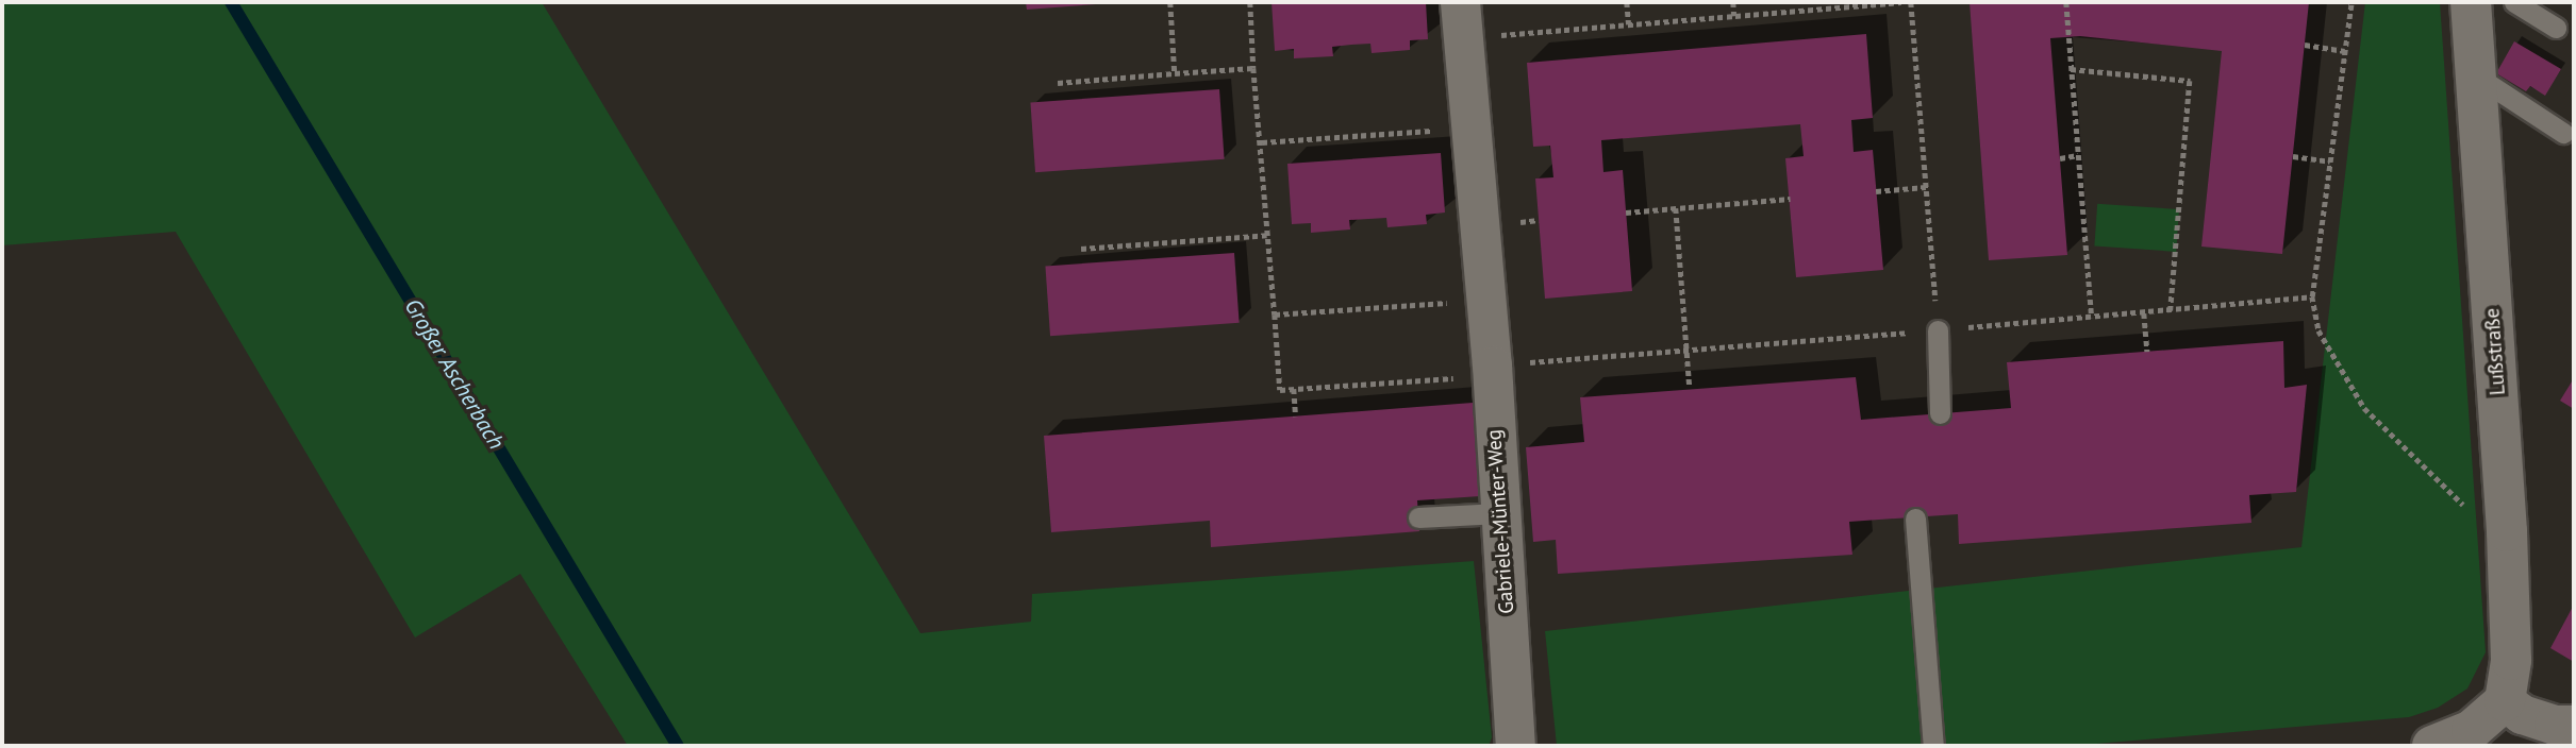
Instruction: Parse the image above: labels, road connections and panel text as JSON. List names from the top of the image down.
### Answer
{
  "streets": {
    "street": ["Lußstraße", "Gabriele-Münter-Weg"]
  },
  "water": ["Großer Ascherbach"]
}
